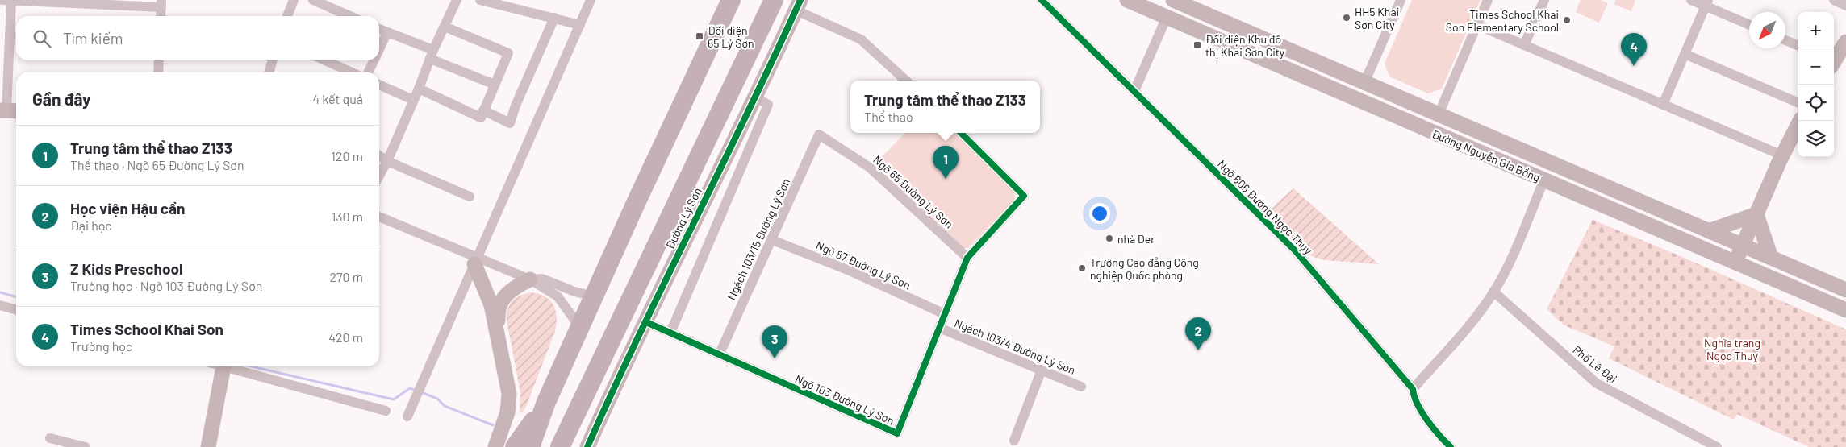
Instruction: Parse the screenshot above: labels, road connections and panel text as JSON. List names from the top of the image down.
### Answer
{
  "streets": {
    "highway": ["Đường Lý Sơn"],
    "main road": ["Đường Nguyễn Gia Bồng"],
    "street": [
      "Ngõ 65 Đường Lý Sơn",
      "Ngõ 606 Đường Ngọc Thụy",
      "Ngách 103/15 Đường Lý Sơn",
      "Ngõ 87 Đường Lý Sơn",
      "Ngách 103/4 Đường Lý Sơn",
      "Phố Lê Đại",
      "Ngõ 103 Đường Lý Sơn"
    ]
  },
  "crossings": [
    ["Ngõ 65 Đường Lý Sơn", "Ngách 103/15 Đường Lý Sơn"],
    ["Ngõ 65 Đường Lý Sơn", "Ngõ 103 Đường Lý Sơn"],
    ["Đường Lý Sơn", "Ngõ 103 Đường Lý Sơn"],
    ["Ngách 103/15 Đường Lý Sơn", "Ngõ 87 Đường Lý Sơn"],
    ["Ngách 103/15 Đường Lý Sơn", "Ngõ 103 Đường Lý Sơn"],
    ["Ngõ 87 Đường Lý Sơn", "Ngõ 103 Đường Lý Sơn"],
    ["Ngách 103/4 Đường Lý Sơn", "Ngõ 103 Đường Lý Sơn"]
  ],
  "parks": ["Nghĩa trang Ngọc Thuỵ"],
  "places": {
    "other": [
      "HH5 Khai Sơn City",
      "Times School Khai Son Elementary School",
      "nhà Der",
      "Trường Cao đẳng Công nghiệp Quốc phòng"
    ],
    "transit": ["Đối diện 65 Lý Sơn", "Đối diện Khu đô thị Khai Sơn City"]
  },
  "north": "bottom left",
  "page": {
    "map_buttons": ["+", "−"],
    "search": "Tìm kiếm",
    "pins": [
      "4",
      "1",
      "2",
      "3"
    ],
    "heading": ["Gần đây", "4 kết quả"],
    "popup": ["Trung tâm thể thao Z133", "Thể thao"],
    "list": [
      {
        "mark": "1",
        "name": "Trung tâm thể thao Z133",
        "note": "Thể thao · Ngõ 65 Đường Lý Sơn",
        "value": "120 m"
      },
      {
        "mark": "2",
        "name": "Học viện Hậu cần",
        "note": "Đại học",
        "value": "130 m"
      },
      {
        "mark": "3",
        "name": "Z Kids Preschool",
        "note": "Trường học · Ngõ 103 Đường Lý Sơn",
        "value": "270 m"
      },
      {
        "mark": "4",
        "name": "Times School Khai Son",
        "note": "Trường học",
        "value": "420 m"
      }
    ]
  }
}
